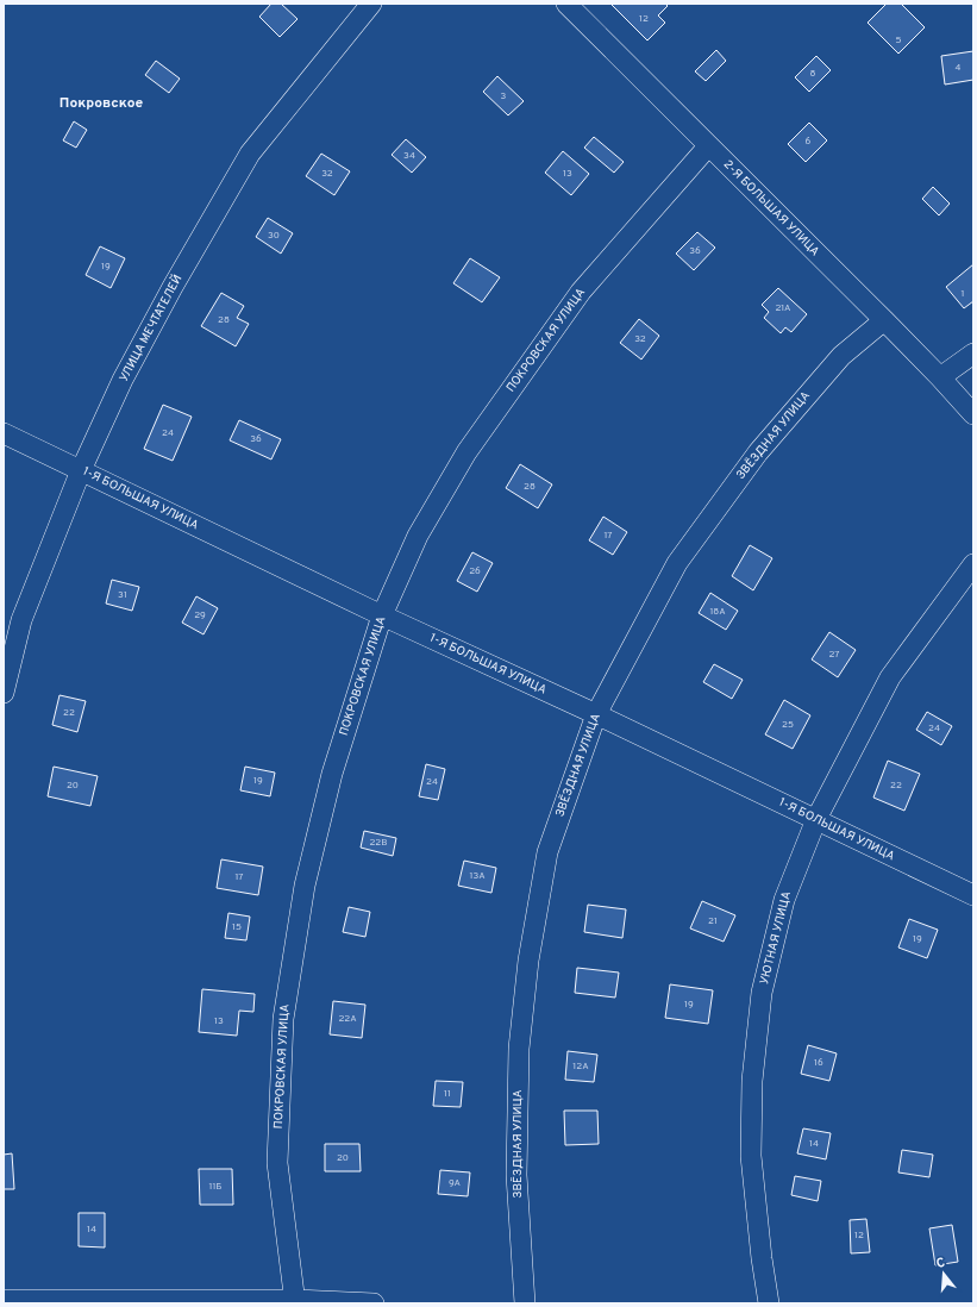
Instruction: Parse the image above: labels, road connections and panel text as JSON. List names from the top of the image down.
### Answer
{
  "streets": {
    "street": [
      "2-Я БОЛЬШАЯ УЛИЦА",
      "УЛИЦА МЕЧТАТЕЛЕЙ",
      "ПОКРОВСКАЯ УЛИЦА",
      "ЗВЁЗДНАЯ УЛИЦА",
      "1-Я БОЛЬШАЯ УЛИЦА",
      "УЮТНАЯ УЛИЦА"
    ]
  },
  "crossings": [
    ["2-Я БОЛЬШАЯ УЛИЦА", "ПОКРОВСКАЯ УЛИЦА"],
    ["2-Я БОЛЬШАЯ УЛИЦА", "ЗВЁЗДНАЯ УЛИЦА"],
    ["УЛИЦА МЕЧТАТЕЛЕЙ", "1-Я БОЛЬШАЯ УЛИЦА"],
    ["ПОКРОВСКАЯ УЛИЦА", "1-Я БОЛЬШАЯ УЛИЦА"],
    ["ЗВЁЗДНАЯ УЛИЦА", "1-Я БОЛЬШАЯ УЛИЦА"],
    ["1-Я БОЛЬШАЯ УЛИЦА", "УЮТНАЯ УЛИЦА"]
  ],
  "districts": ["Покровское"],
  "house_numbers": [
    "12",
    "5",
    "4",
    "8",
    "3",
    "6",
    "34",
    "32",
    "13",
    "30",
    "36",
    "19",
    "1",
    "21А",
    "28",
    "32",
    "24",
    "36",
    "28",
    "17",
    "26",
    "31",
    "18А",
    "29",
    "27",
    "22",
    "25",
    "24",
    "19",
    "24",
    "20",
    "22",
    "22В",
    "13А",
    "17",
    "21",
    "15",
    "19",
    "19",
    "22А",
    "13",
    "16",
    "12А",
    "11",
    "14",
    "20",
    "9А",
    "11Б",
    "14",
    "12"
  ],
  "north": "top"
}
